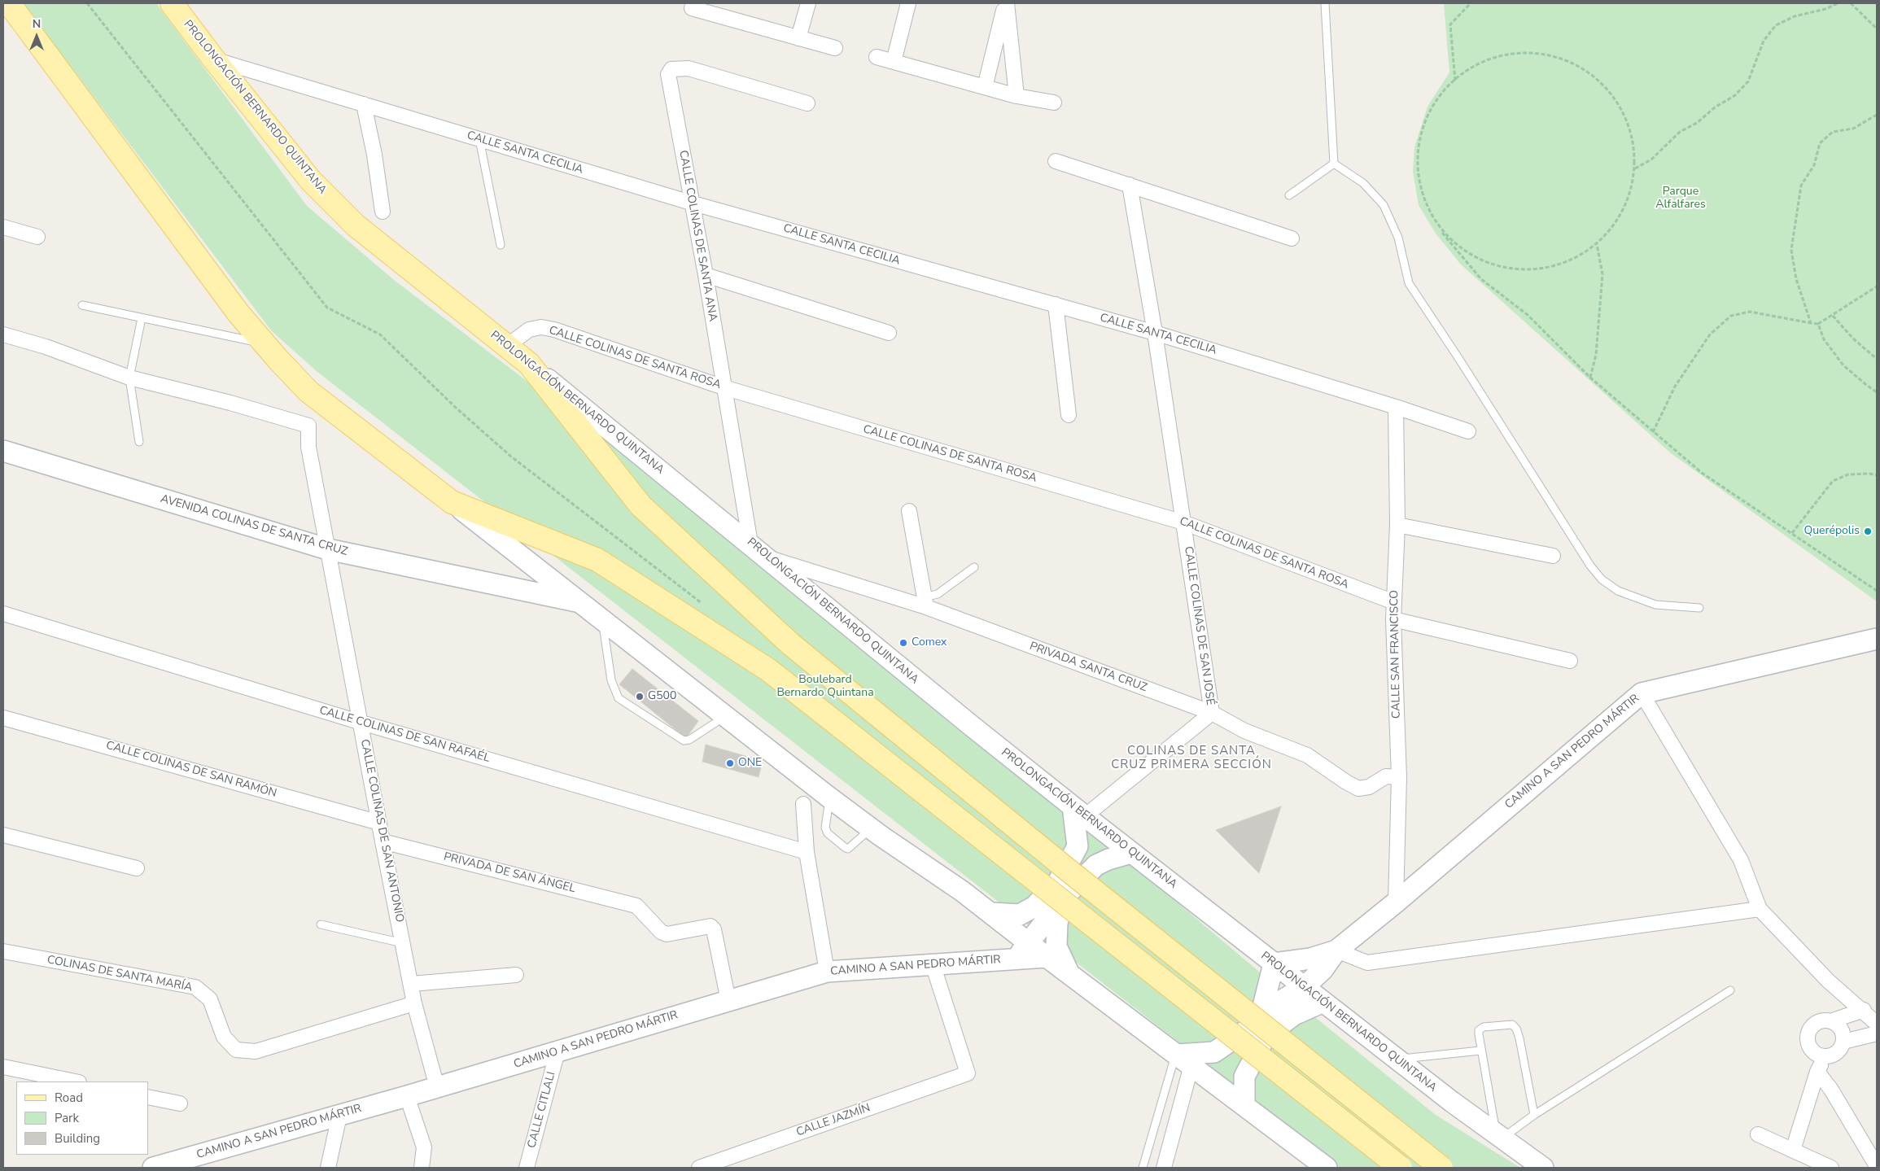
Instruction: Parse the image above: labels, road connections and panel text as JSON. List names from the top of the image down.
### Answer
{
  "streets": {
    "main road": ["PROLONGACIÓN BERNARDO QUINTANA"],
    "street": [
      "CALLE SANTA CECILIA",
      "CALLE COLINAS DE SANTA ANA",
      "CALLE COLINAS DE SANTA ROSA",
      "AVENIDA COLINAS DE SANTA CRUZ",
      "CALLE COLINAS DE SAN JOSÉ",
      "CALLE SAN FRANCISCO",
      "PRIVADA SANTA CRUZ",
      "CALLE COLINAS DE SAN RAFAÉL",
      "CAMINO A SAN PEDRO MÁRTIR",
      "CALLE COLINAS DE SAN RAMÓN",
      "CALLE COLINAS DE SAN ANTONIO",
      "PRIVADA DE SAN ÁNGEL",
      "COLINAS DE SANTA MARÍA",
      "CALLE CITLALI",
      "CALLE JAZMÍN"
    ]
  },
  "crossings": [
    ["PROLONGACIÓN BERNARDO QUINTANA", "CALLE SANTA CECILIA"],
    ["PROLONGACIÓN BERNARDO QUINTANA", "CALLE COLINAS DE SANTA ANA"],
    ["PROLONGACIÓN BERNARDO QUINTANA", "CALLE COLINAS DE SANTA ROSA"],
    ["PROLONGACIÓN BERNARDO QUINTANA", "CALLE COLINAS DE SAN JOSÉ"],
    ["PROLONGACIÓN BERNARDO QUINTANA", "PRIVADA SANTA CRUZ"],
    ["PROLONGACIÓN BERNARDO QUINTANA", "CAMINO A SAN PEDRO MÁRTIR"],
    ["CALLE SANTA CECILIA", "CALLE COLINAS DE SANTA ANA"],
    ["CALLE SANTA CECILIA", "CALLE COLINAS DE SAN JOSÉ"],
    ["CALLE SANTA CECILIA", "CALLE SAN FRANCISCO"],
    ["CALLE COLINAS DE SANTA ANA", "CALLE COLINAS DE SANTA ROSA"],
    ["CALLE COLINAS DE SANTA ANA", "PRIVADA SANTA CRUZ"],
    ["CALLE COLINAS DE SANTA ROSA", "CALLE COLINAS DE SAN JOSÉ"],
    ["CALLE COLINAS DE SANTA ROSA", "CALLE SAN FRANCISCO"],
    ["AVENIDA COLINAS DE SANTA CRUZ", "CALLE COLINAS DE SAN ANTONIO"],
    ["CALLE COLINAS DE SAN JOSÉ", "PRIVADA SANTA CRUZ"],
    ["CALLE SAN FRANCISCO", "PRIVADA SANTA CRUZ"],
    ["CALLE SAN FRANCISCO", "CAMINO A SAN PEDRO MÁRTIR"],
    ["CALLE COLINAS DE SAN RAFAÉL", "CALLE COLINAS DE SAN ANTONIO"],
    ["CAMINO A SAN PEDRO MÁRTIR", "CALLE COLINAS DE SAN ANTONIO"],
    ["CAMINO A SAN PEDRO MÁRTIR", "PRIVADA DE SAN ÁNGEL"],
    ["CAMINO A SAN PEDRO MÁRTIR", "CALLE CITLALI"],
    ["CAMINO A SAN PEDRO MÁRTIR", "CALLE JAZMÍN"],
    ["CALLE COLINAS DE SAN RAMÓN", "CALLE COLINAS DE SAN ANTONIO"],
    ["CALLE COLINAS DE SAN ANTONIO", "PRIVADA DE SAN ÁNGEL"],
    ["CALLE COLINAS DE SAN ANTONIO", "COLINAS DE SANTA MARÍA"]
  ],
  "districts": ["COLINAS DE SANTA CRUZ PRIMERA SECCIÓN"],
  "parks": ["Parque Alfalfares", "Boulebard Bernardo Quintana"],
  "places": [
    "Querépolis",
    "Comex",
    "G500",
    "ONE"
  ],
  "legend": ["Road", "Park", "Building"],
  "north": "top"
}
